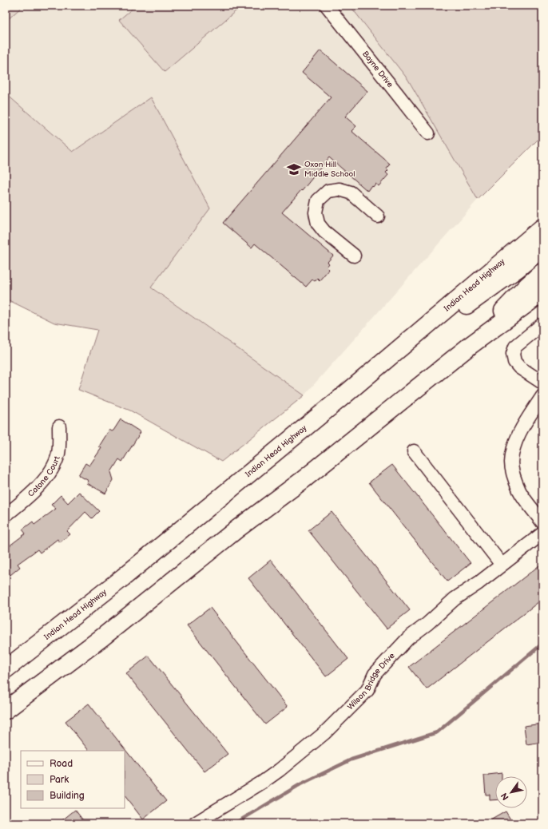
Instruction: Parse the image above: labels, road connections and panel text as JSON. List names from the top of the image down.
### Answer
{
  "streets": {
    "highway": ["Indian Head Highway"],
    "street": ["Bayne Drive", "Catone Court", "Wilson Bridge Drive"]
  },
  "places": {
    "school or university": ["Oxon Hill Middle School"]
  },
  "legend": ["Road", "Park", "Building"],
  "north": "bottom left"
}
